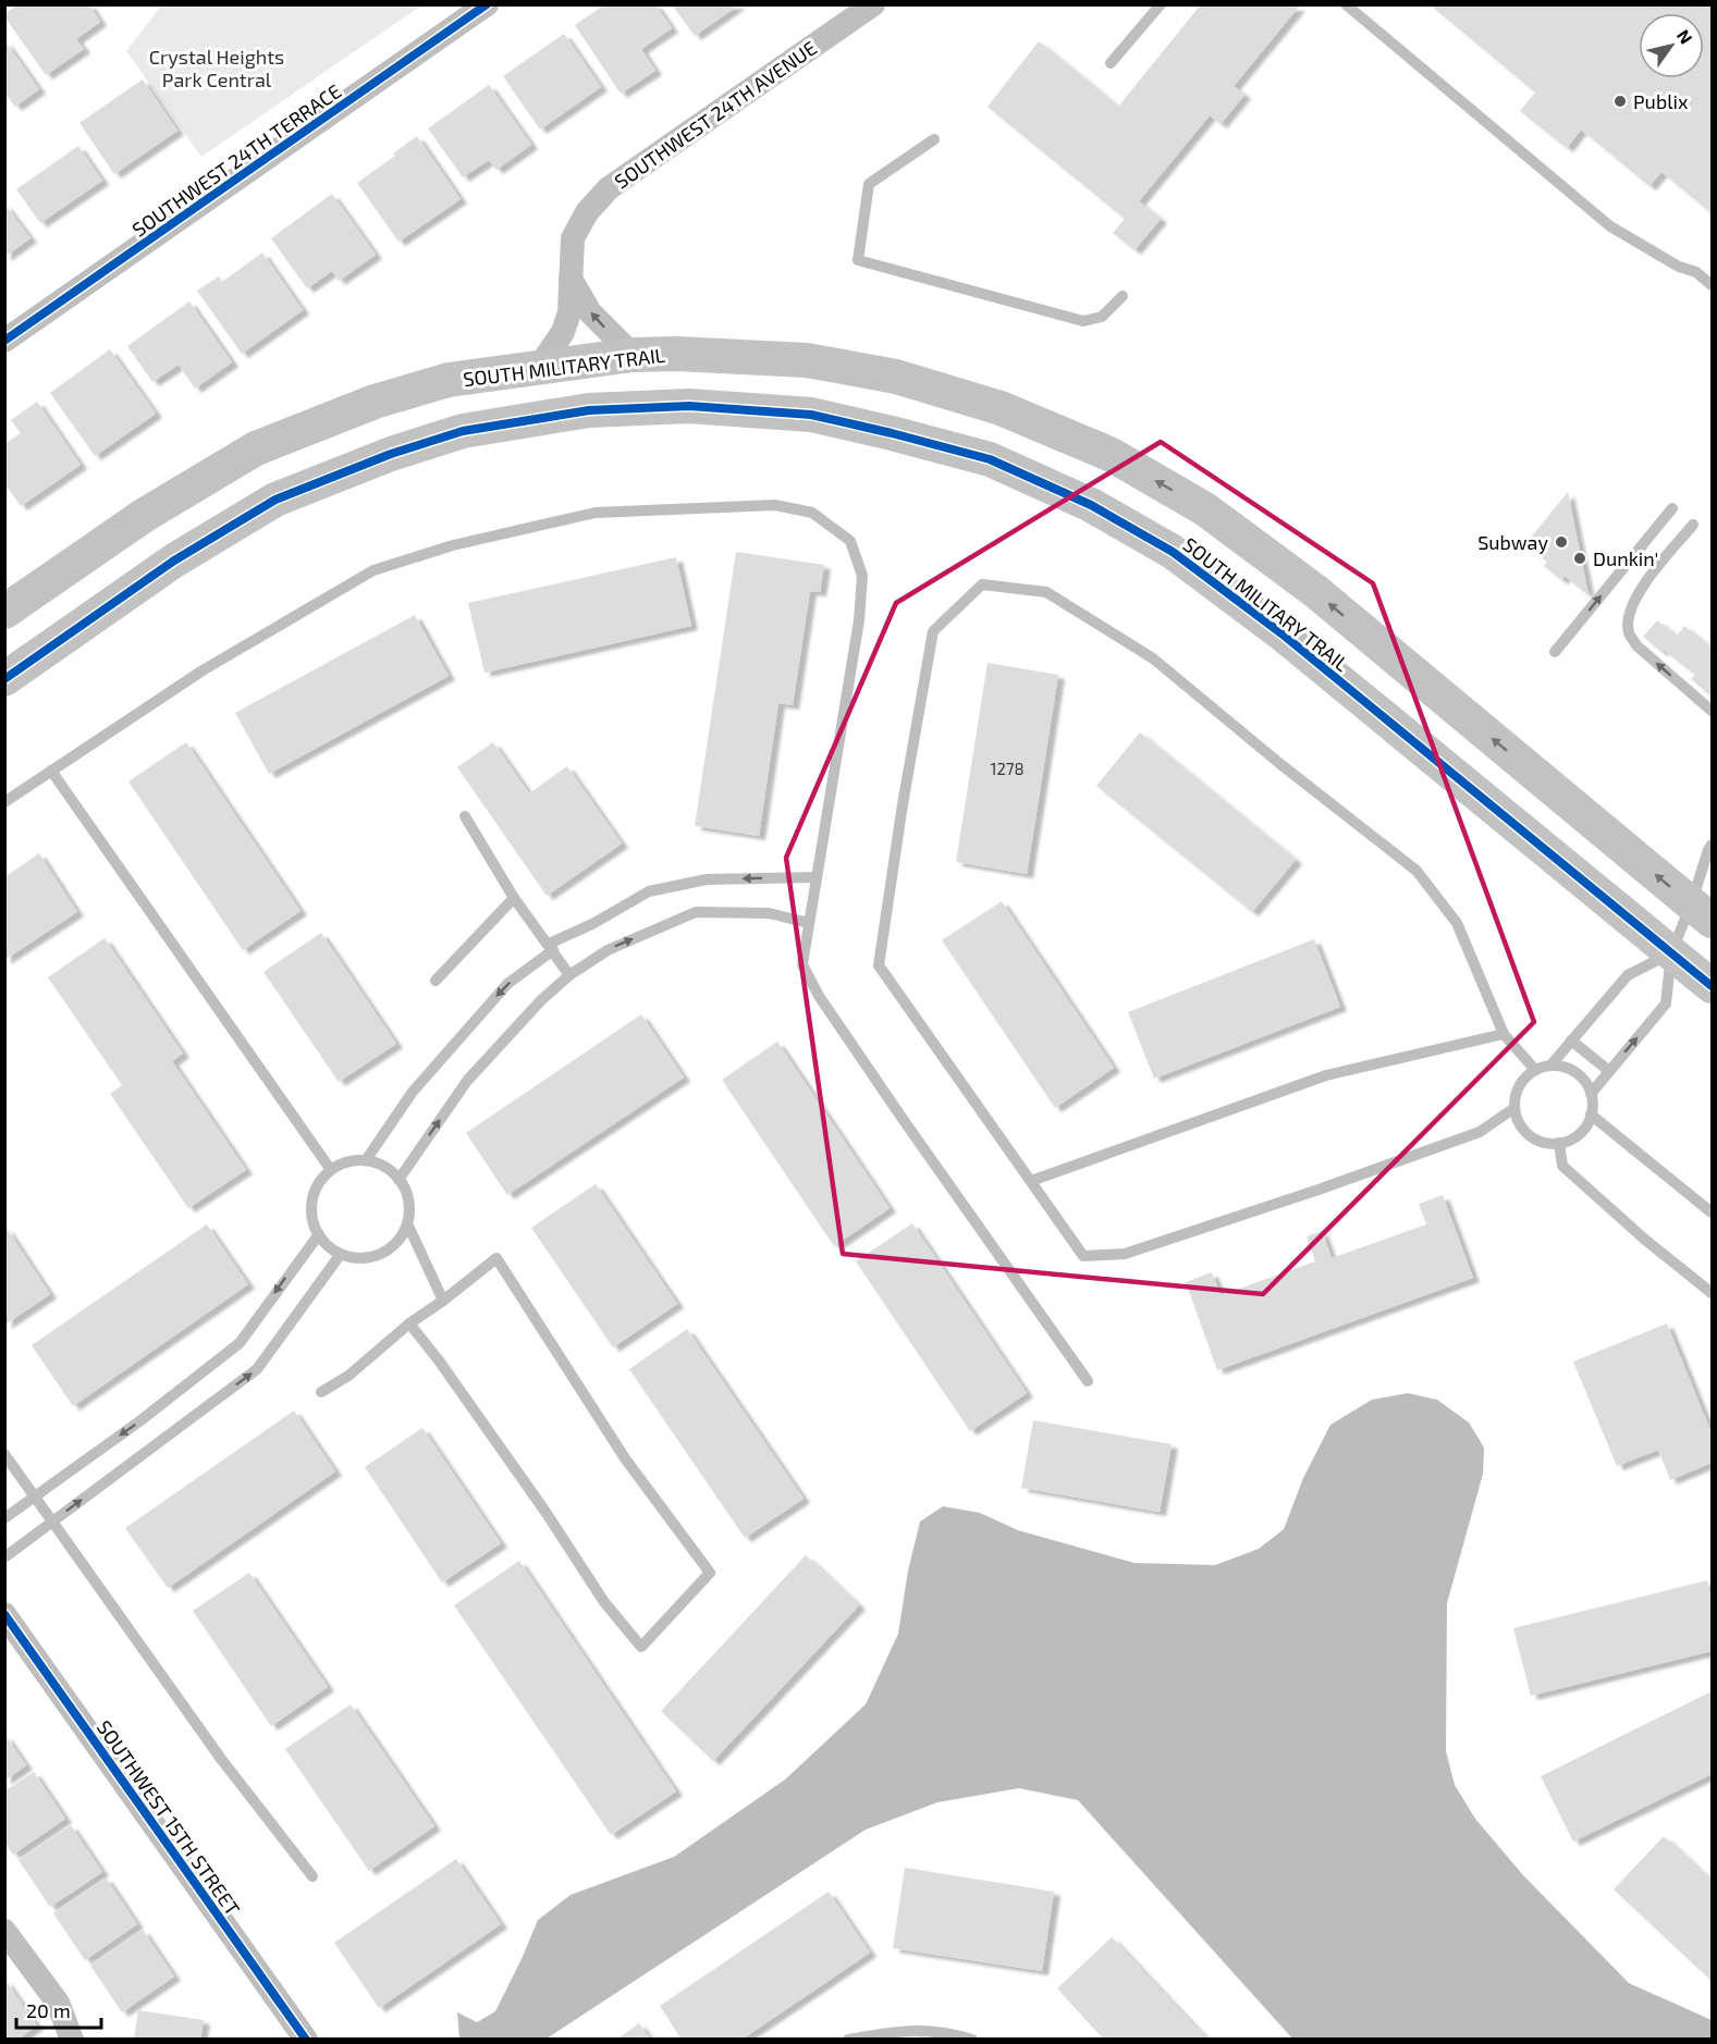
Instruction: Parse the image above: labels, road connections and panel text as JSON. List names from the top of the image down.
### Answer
{
  "streets": {
    "street": [
      "SOUTHWEST 24TH AVENUE",
      "SOUTHWEST 24TH TERRACE",
      "SOUTH MILITARY TRAIL",
      "SOUTHWEST 15TH STREET"
    ]
  },
  "crossings": [
    ["SOUTHWEST 24TH AVENUE", "SOUTH MILITARY TRAIL"]
  ],
  "parks": ["Crystal Heights Park Central"],
  "places": ["Publix", "Subway", "Dunkin'"],
  "house_numbers": ["1278"],
  "scale_bar": "20 m",
  "north": "top right"
}
